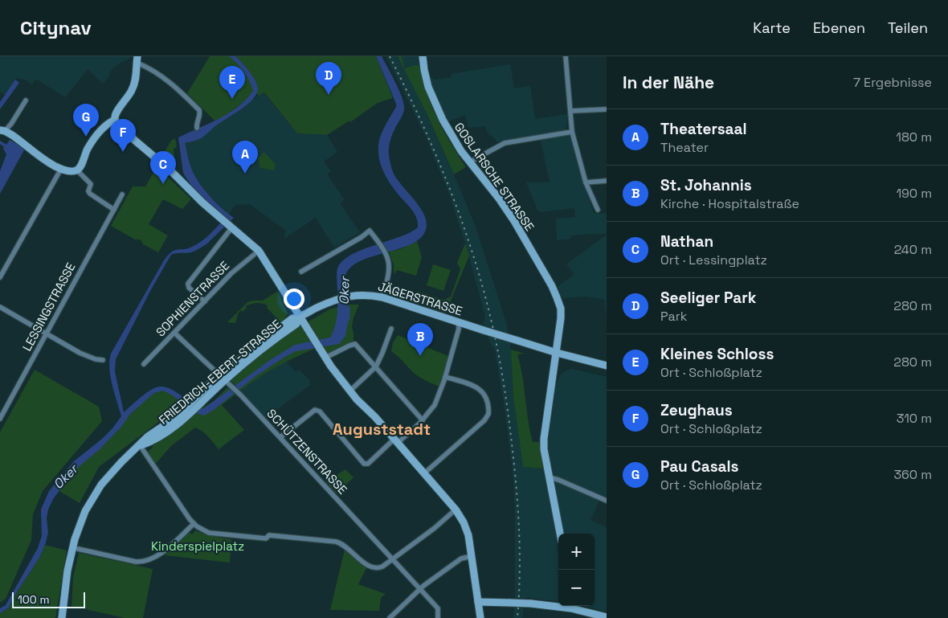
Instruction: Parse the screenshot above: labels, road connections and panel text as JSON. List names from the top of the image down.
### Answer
{
  "streets": {
    "main road": ["GOSLARSCHE STRASSE", "JÄGERSTRASSE", "FRIEDRICH-EBERT-STRASSE"],
    "street": ["SOPHIENSTRASSE", "LESSINGSTRASSE", "SCHÜTZENSTRASSE"]
  },
  "crossings": [
    ["GOSLARSCHE STRASSE", "JÄGERSTRASSE"],
    ["SOPHIENSTRASSE", "SCHÜTZENSTRASSE"],
    ["JÄGERSTRASSE", "FRIEDRICH-EBERT-STRASSE"],
    ["FRIEDRICH-EBERT-STRASSE", "SCHÜTZENSTRASSE"]
  ],
  "districts": ["Auguststadt"],
  "water": ["Oker"],
  "parks": ["Kinderspielplatz"],
  "scale_bar": "100 m",
  "page": {
    "header": "Citynav",
    "nav": ["Karte", "Ebenen", "Teilen"],
    "heading": ["In der Nähe", "7 Ergebnisse"],
    "pins": [
      "D",
      "E",
      "G",
      "F",
      "A",
      "C",
      "B"
    ],
    "list": [
      {
        "mark": "A",
        "name": "Theatersaal",
        "note": "Theater",
        "value": "180 m"
      },
      {
        "mark": "B",
        "name": "St. Johannis",
        "note": "Kirche · Hospitalstraße",
        "value": "190 m"
      },
      {
        "mark": "C",
        "name": "Nathan",
        "note": "Ort · Lessingplatz",
        "value": "240 m"
      },
      {
        "mark": "D",
        "name": "Seeliger Park",
        "note": "Park",
        "value": "280 m"
      },
      {
        "mark": "E",
        "name": "Kleines Schloss",
        "note": "Ort · Schloßplatz",
        "value": "280 m"
      },
      {
        "mark": "F",
        "name": "Zeughaus",
        "note": "Ort · Schloßplatz",
        "value": "310 m"
      },
      {
        "mark": "G",
        "name": "Pau Casals",
        "note": "Ort · Schloßplatz",
        "value": "360 m"
      }
    ],
    "map_buttons": ["+", "−"],
    "scale": "100 m"
  }
}
